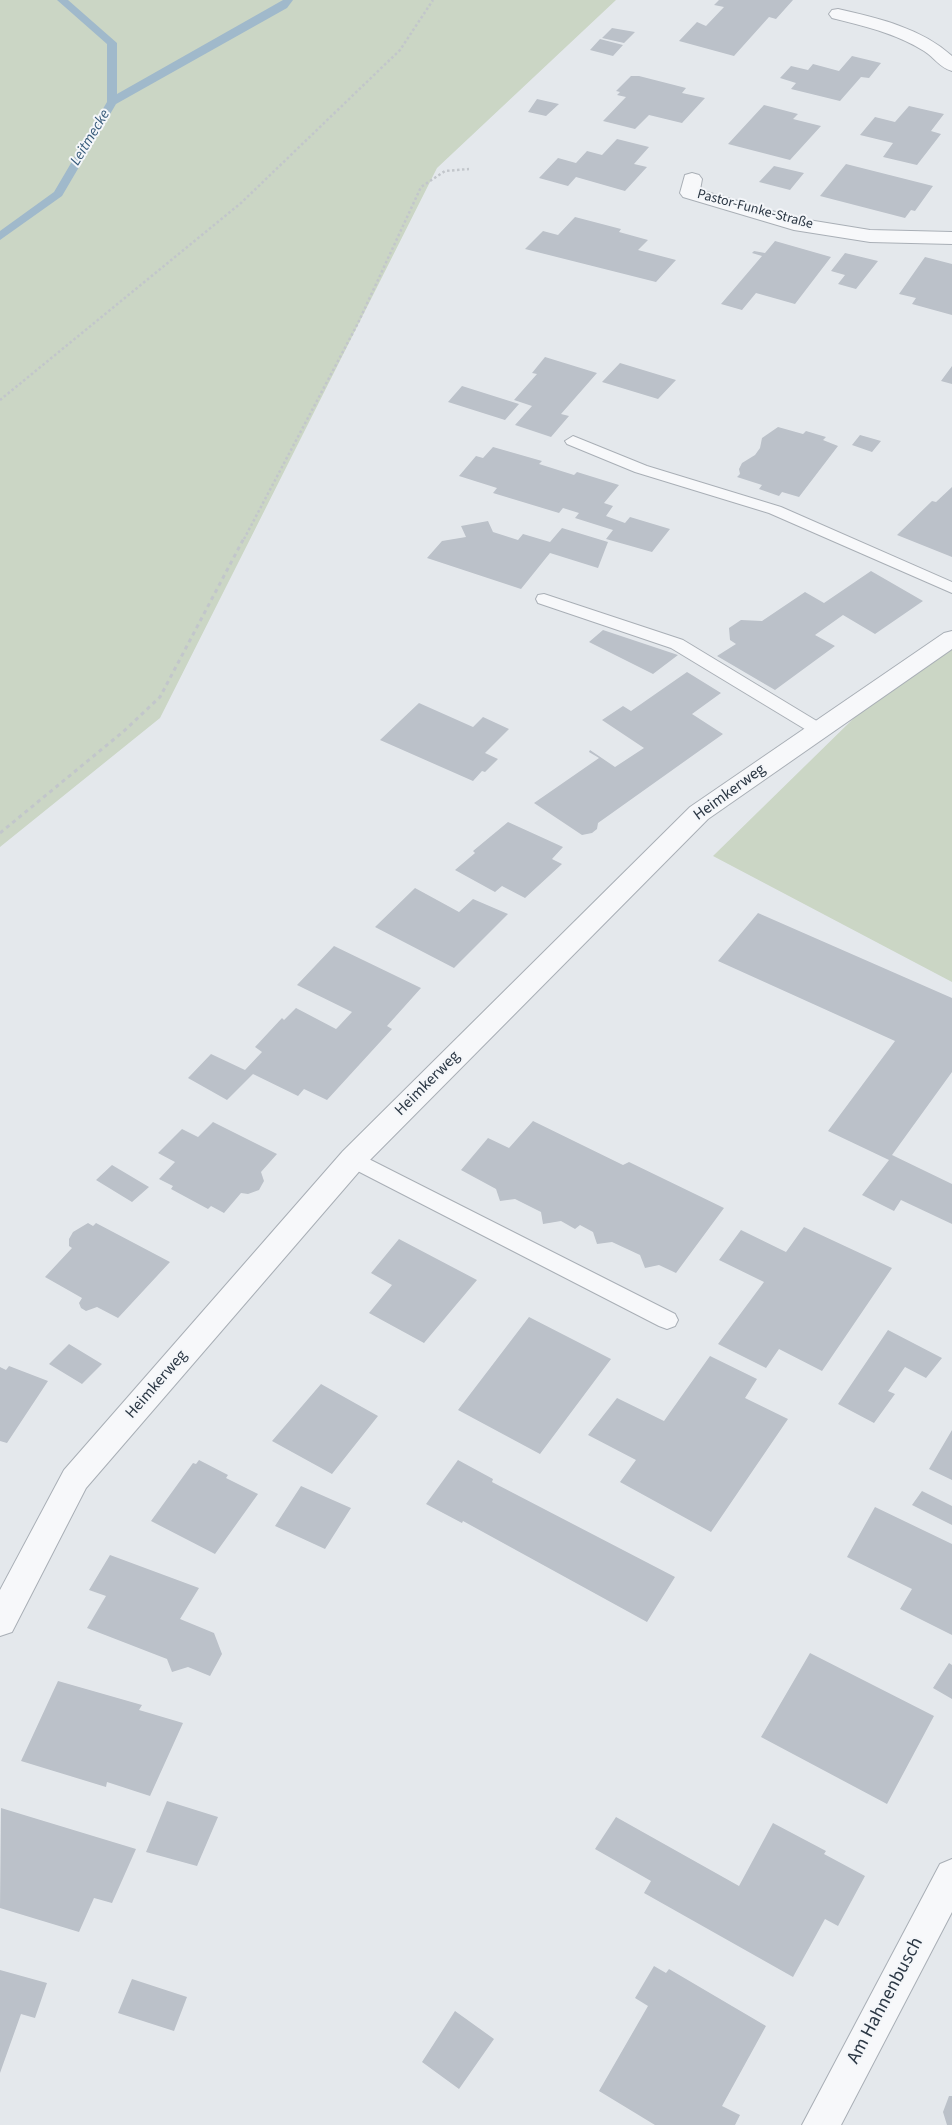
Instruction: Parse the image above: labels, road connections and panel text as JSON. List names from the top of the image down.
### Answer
{
  "streets": {
    "street": ["Pastor-Funke-Straße", "Heimkerweg", "Am Hahnenbusch"]
  },
  "water": ["Leitmecke"]
}
